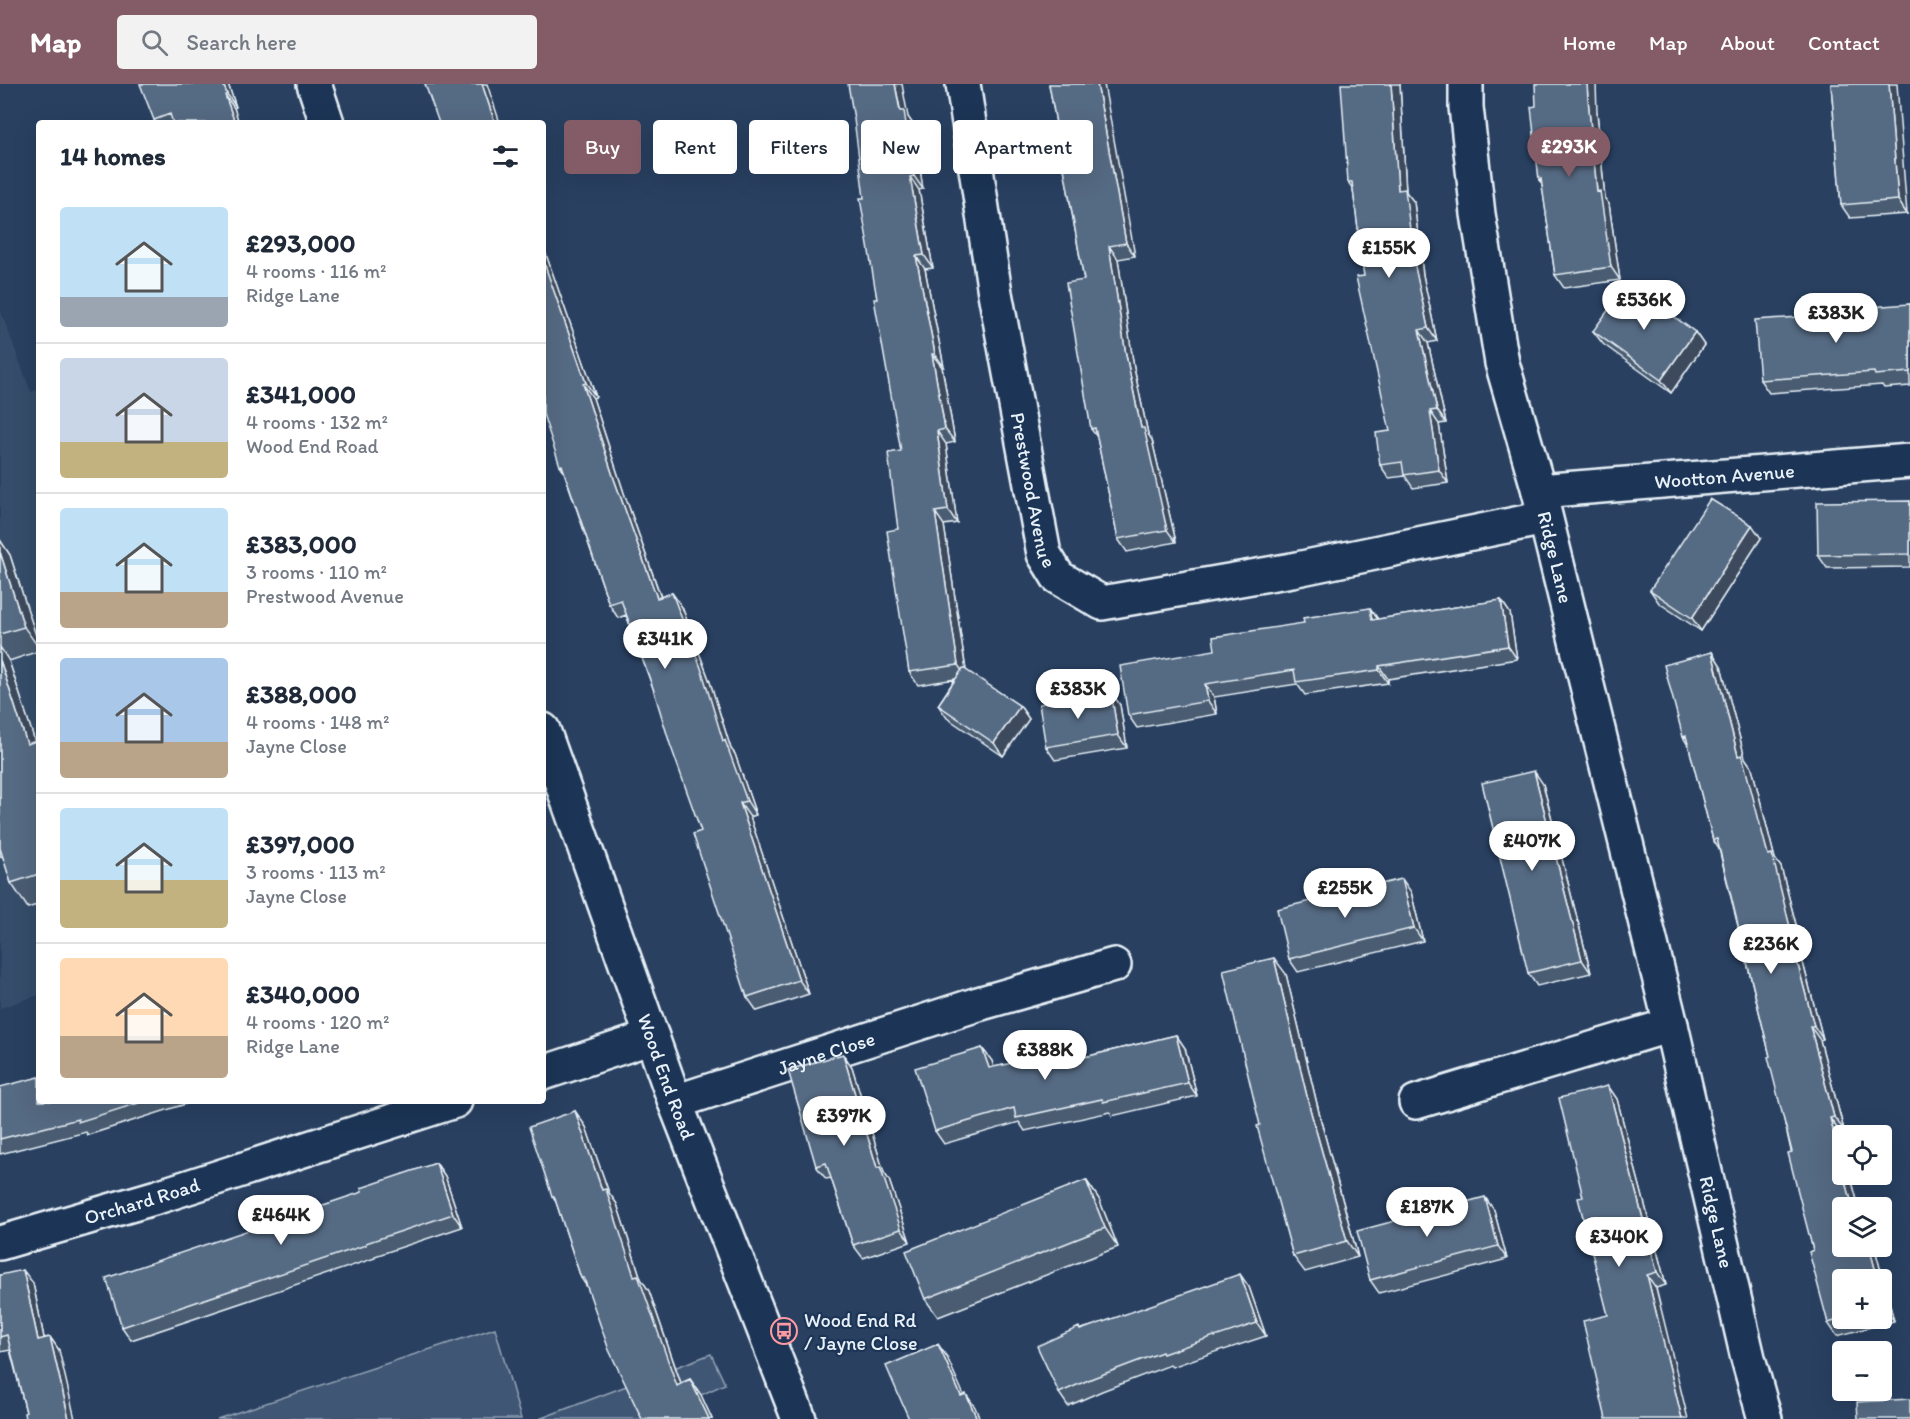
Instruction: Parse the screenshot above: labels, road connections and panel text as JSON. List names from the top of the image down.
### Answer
{
  "streets": {
    "street": [
      "Wootton Avenue",
      "Prestwood Avenue",
      "Ridge Lane",
      "Jayne Close",
      "Wood End Road",
      "Orchard Road"
    ]
  },
  "crossings": [
    ["Wootton Avenue", "Prestwood Avenue"],
    ["Wootton Avenue", "Ridge Lane"],
    ["Prestwood Avenue", "Ridge Lane"],
    ["Jayne Close", "Wood End Road"]
  ],
  "places": {
    "bus stop": ["Wood End Rd / Jayne Close"]
  },
  "page": {
    "header": "Map",
    "search": "Search here",
    "nav": [
      "Home",
      "Map",
      "About",
      "Contact"
    ],
    "chip": [
      "Buy",
      "Rent",
      "Filters",
      "New",
      "Apartment"
    ],
    "heading": "14 homes",
    "price": [
      "£293K",
      "£155K",
      "£536K",
      "£383K",
      "£341K",
      "£383K",
      "£407K",
      "£255K",
      "£236K",
      "£388K",
      "£397K",
      "£187K",
      "£464K",
      "£340K"
    ],
    "list": [
      {
        "name": "£293,000",
        "note": "4 rooms · 116 m² · Ridge Lane"
      },
      {
        "name": "£341,000",
        "note": "4 rooms · 132 m² · Wood End Road"
      },
      {
        "name": "£383,000",
        "note": "3 rooms · 110 m² · Prestwood Avenue"
      },
      {
        "name": "£388,000",
        "note": "4 rooms · 148 m² · Jayne Close"
      },
      {
        "name": "£397,000",
        "note": "3 rooms · 113 m² · Jayne Close"
      },
      {
        "name": "£340,000",
        "note": "4 rooms · 120 m² · Ridge Lane"
      }
    ],
    "map_buttons": ["+", "−"]
  }
}
